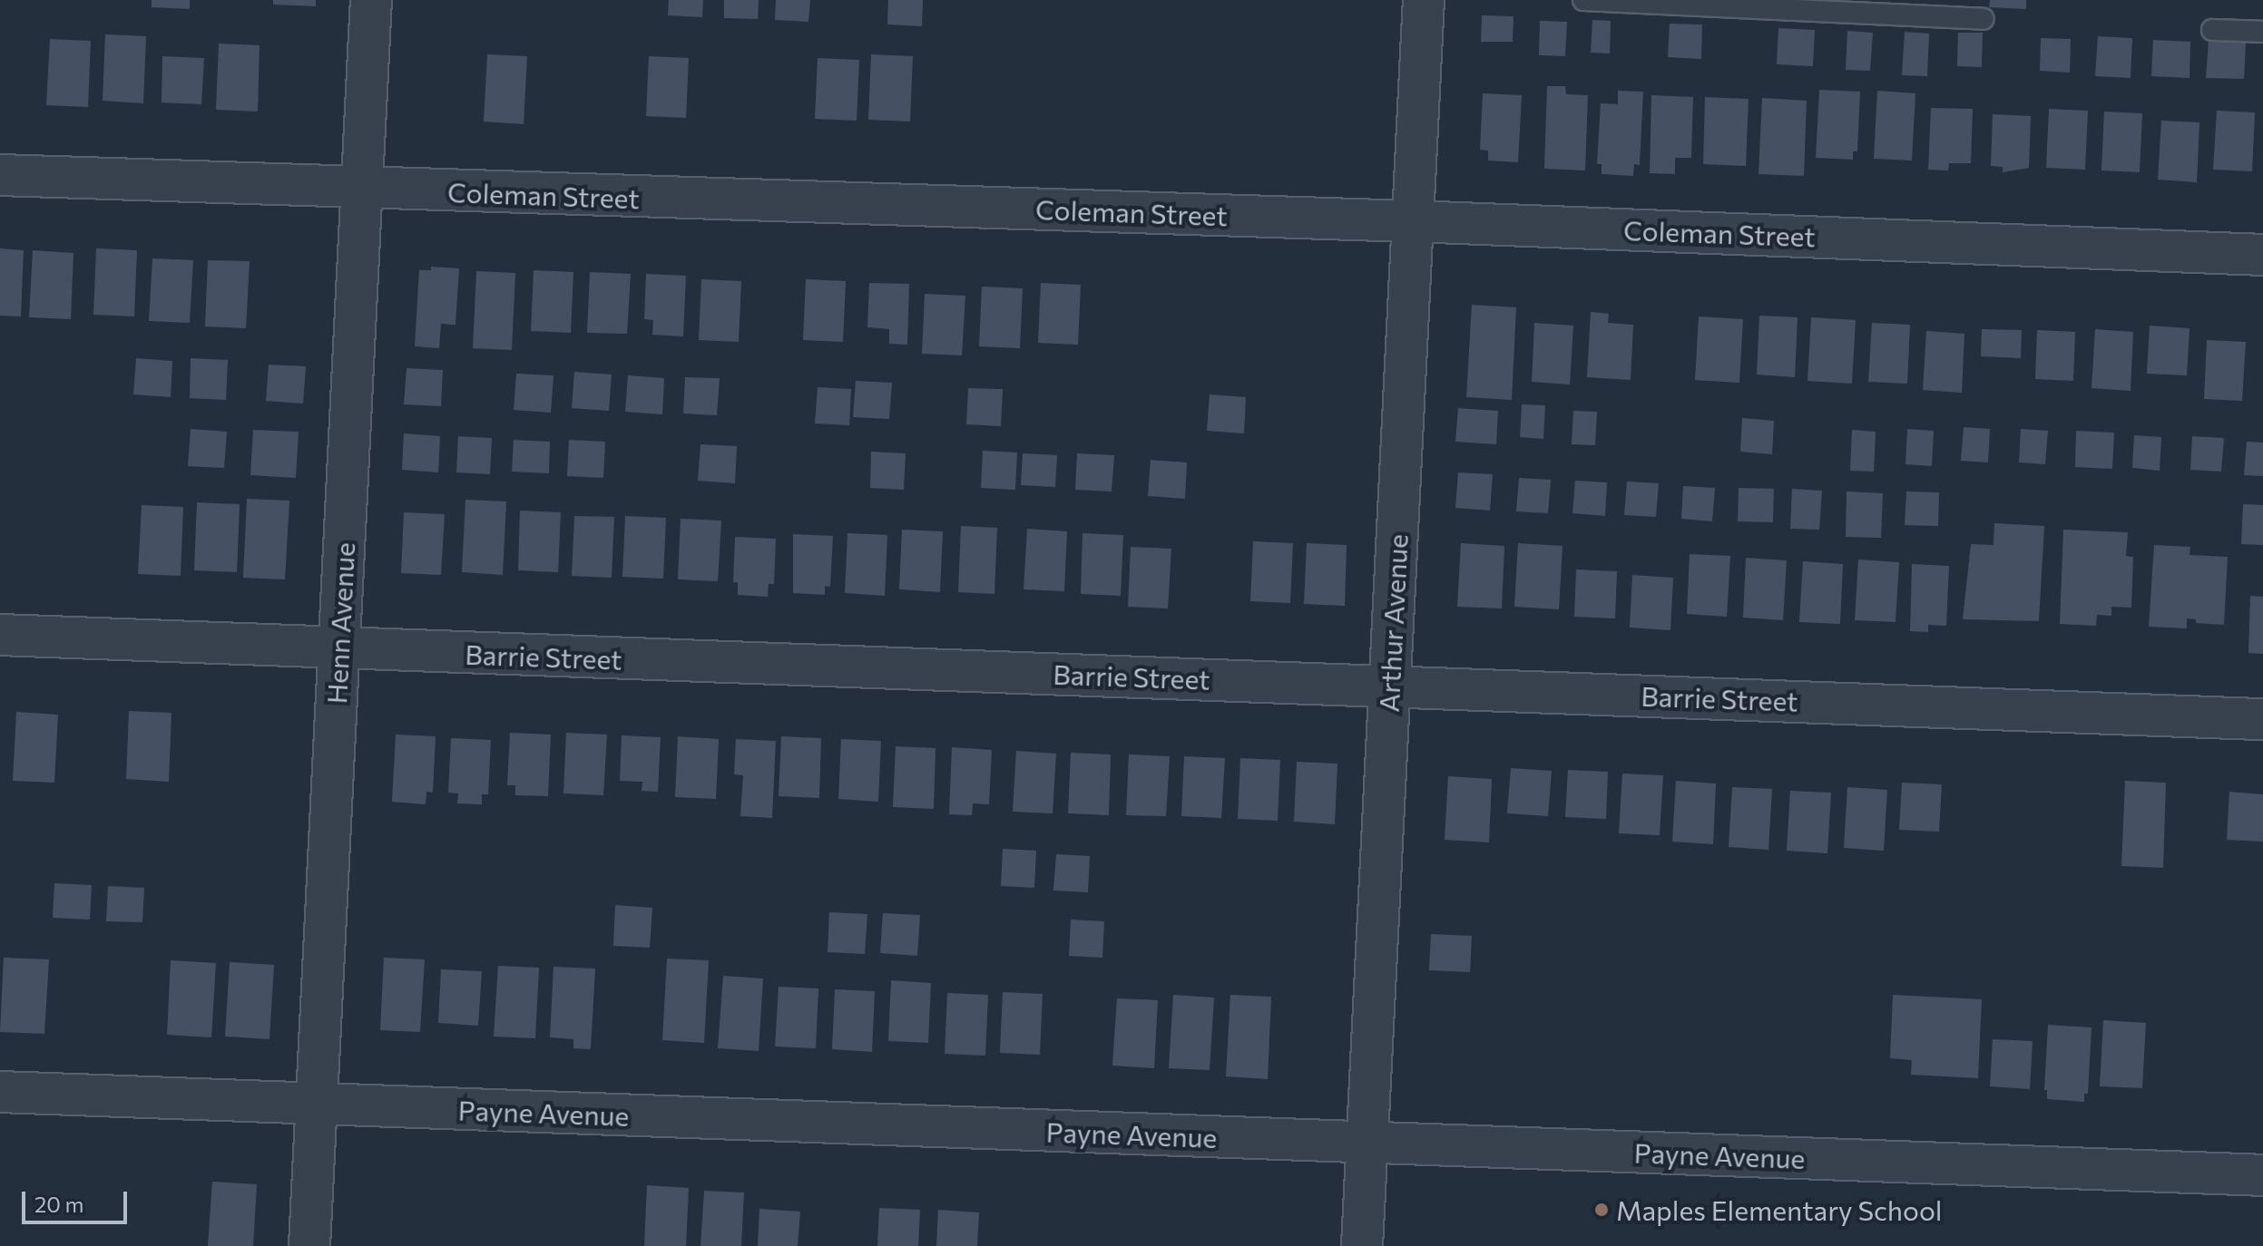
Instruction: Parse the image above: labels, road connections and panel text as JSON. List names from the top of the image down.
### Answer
{
  "streets": {
    "street": [
      "Coleman Street",
      "Henn Avenue",
      "Arthur Avenue",
      "Barrie Street",
      "Payne Avenue"
    ]
  },
  "crossings": [
    ["Coleman Street", "Henn Avenue"],
    ["Coleman Street", "Arthur Avenue"],
    ["Henn Avenue", "Barrie Street"],
    ["Henn Avenue", "Payne Avenue"],
    ["Arthur Avenue", "Barrie Street"],
    ["Arthur Avenue", "Payne Avenue"]
  ],
  "places": ["Maples Elementary School"],
  "scale_bar": "20 m"
}
